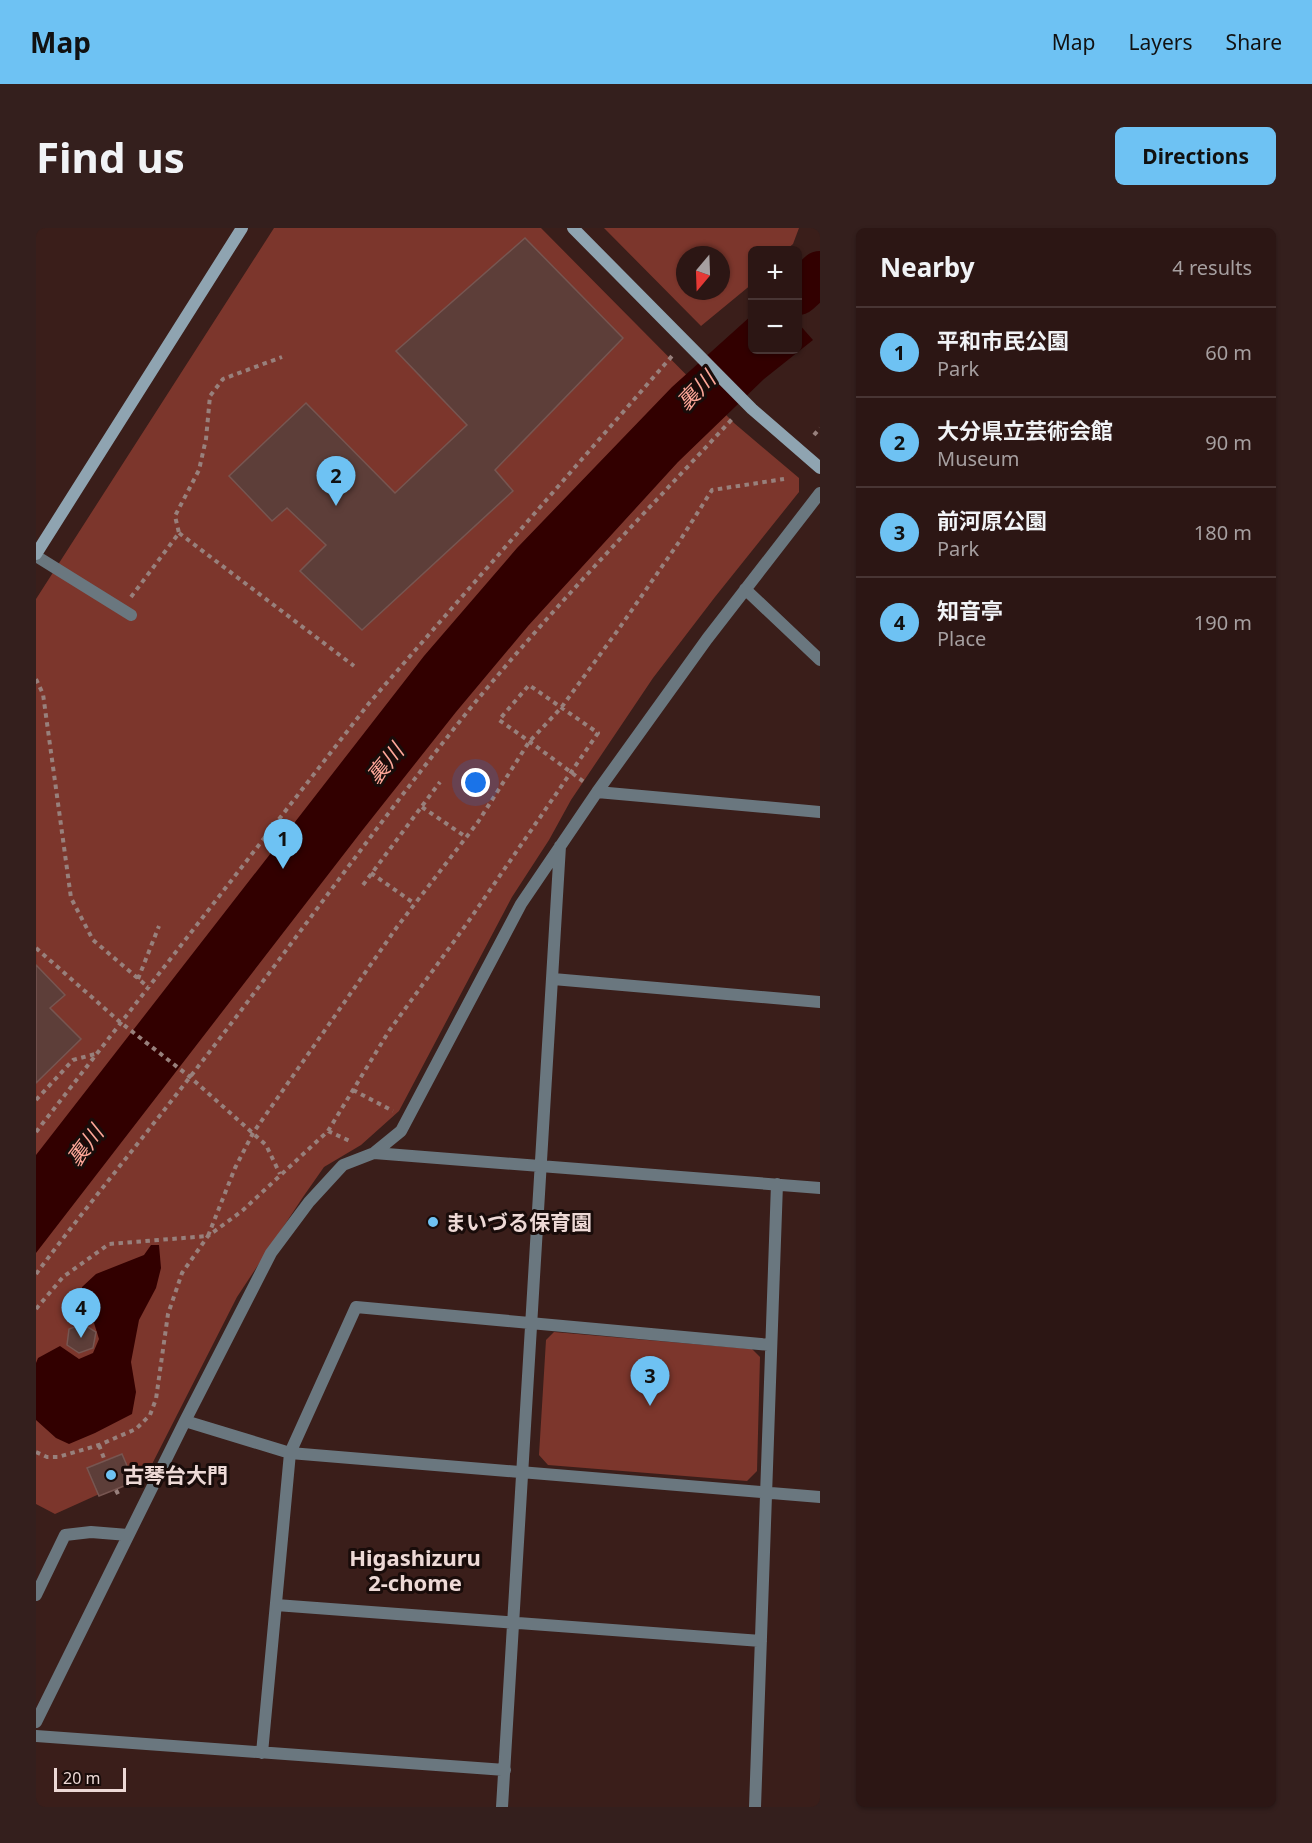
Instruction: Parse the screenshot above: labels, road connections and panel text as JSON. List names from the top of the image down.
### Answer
{
  "districts": ["Higashizuru 2-chome"],
  "water": ["裏川"],
  "places": ["まいづる保育園", "古琴台大門"],
  "scale_bar": "20 m",
  "north": "bottom",
  "page": {
    "header": "Map",
    "nav": ["Map", "Layers", "Share"],
    "buttons": "Directions",
    "title": "Find us",
    "heading": ["Nearby", "4 results"],
    "map_buttons": ["+", "−"],
    "list": [
      {
        "mark": "1",
        "name": "平和市民公園",
        "note": "Park",
        "value": "60 m"
      },
      {
        "mark": "2",
        "name": "大分県立芸術会館",
        "note": "Museum",
        "value": "90 m"
      },
      {
        "mark": "3",
        "name": "前河原公園",
        "note": "Park",
        "value": "180 m"
      },
      {
        "mark": "4",
        "name": "知音亭",
        "note": "Place",
        "value": "190 m"
      }
    ],
    "pins": [
      "2",
      "1",
      "4",
      "3"
    ],
    "scale": "20 m"
  }
}
